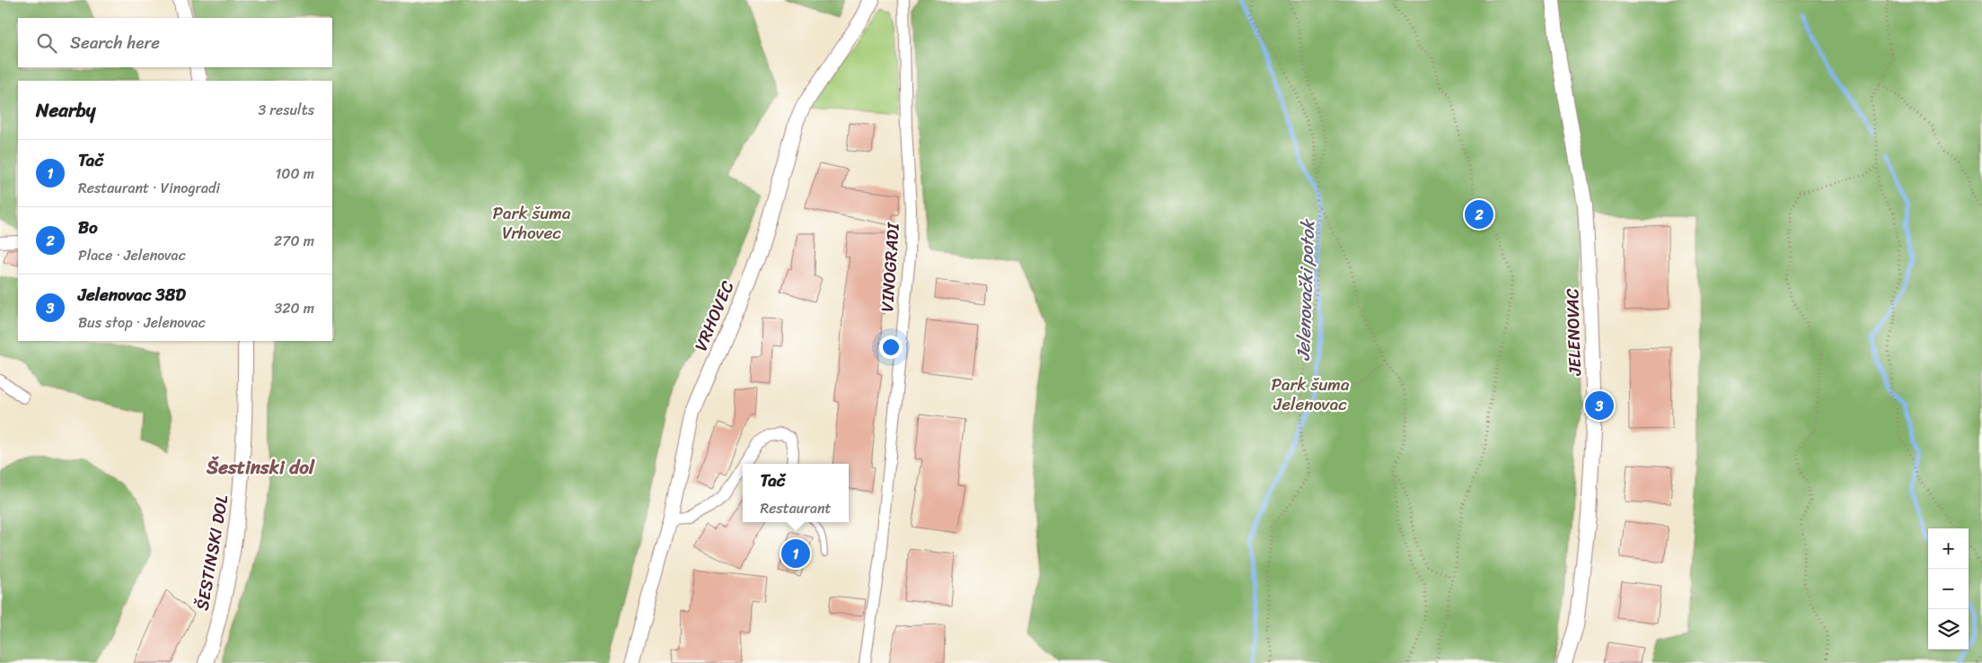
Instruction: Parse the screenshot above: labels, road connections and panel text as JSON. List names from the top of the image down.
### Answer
{
  "streets": {
    "street": [
      "VINOGRADI",
      "VRHOVEC",
      "JELENOVAC",
      "ŠESTINSKI DOL"
    ]
  },
  "districts": ["Šestinski dol"],
  "water": ["Jelenovački potok"],
  "parks": ["Park šuma Vrhovec", "Park šuma Jelenovac"],
  "page": {
    "search": "Search here",
    "heading": ["Nearby", "3 results"],
    "list": [
      {
        "mark": "1",
        "name": "Tač",
        "note": "Restaurant · Vinogradi",
        "value": "100 m"
      },
      {
        "mark": "2",
        "name": "Bo",
        "note": "Place · Jelenovac",
        "value": "270 m"
      },
      {
        "mark": "3",
        "name": "Jelenovac 38D",
        "note": "Bus stop · Jelenovac",
        "value": "320 m"
      }
    ],
    "pins": ["2", "3", "1"],
    "popup": ["Tač", "Restaurant"],
    "map_buttons": ["+", "−"]
  }
}
